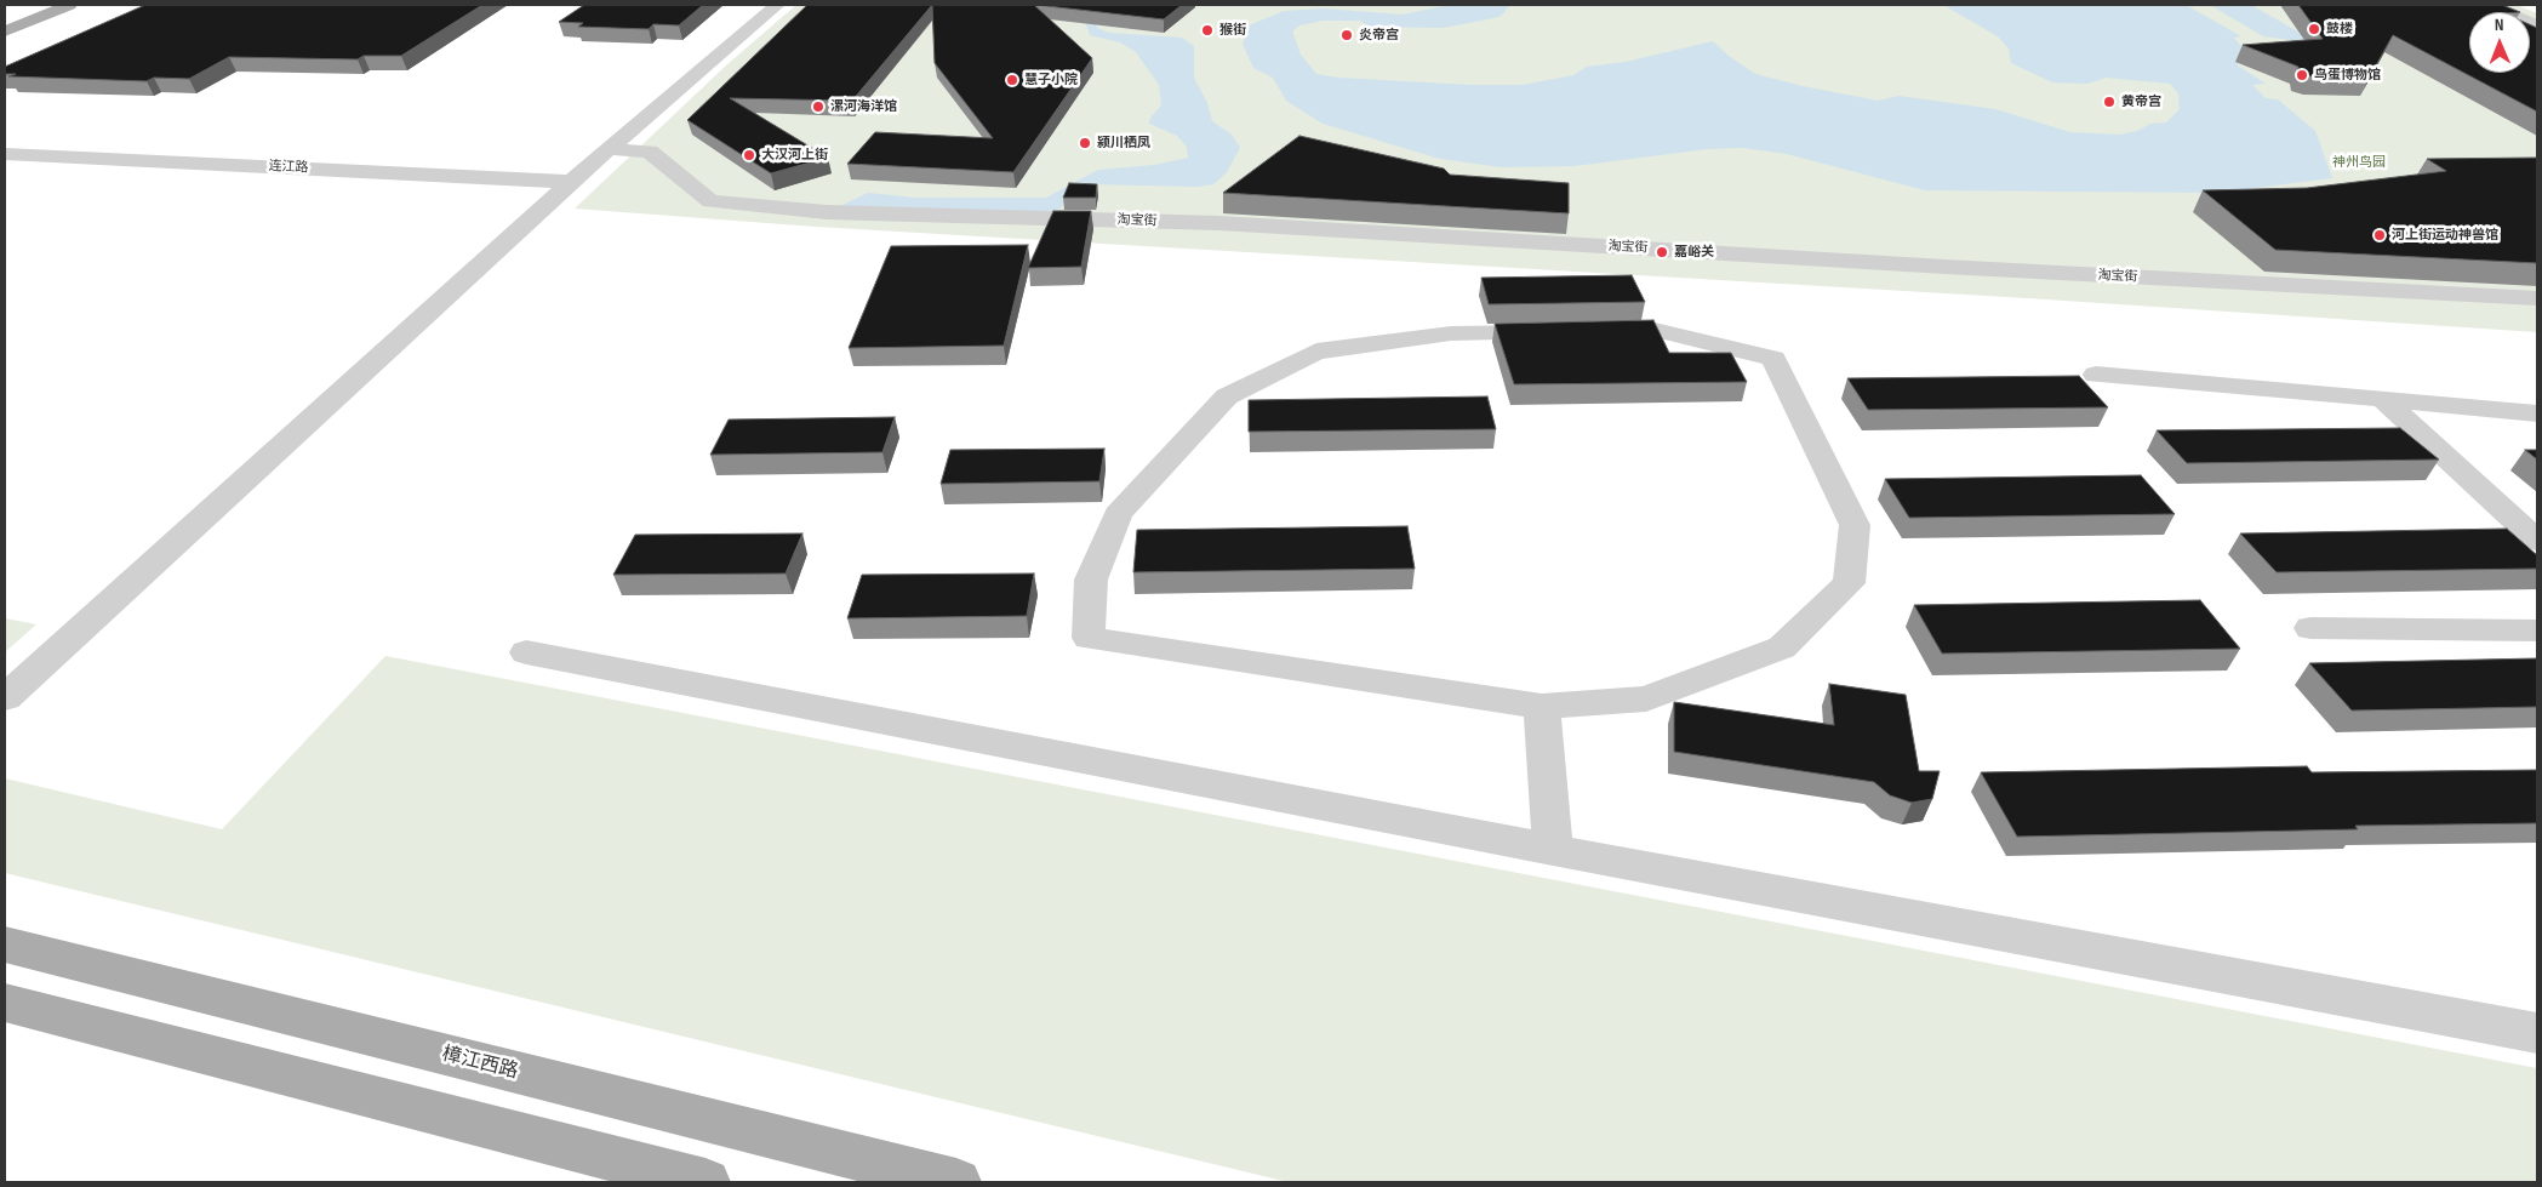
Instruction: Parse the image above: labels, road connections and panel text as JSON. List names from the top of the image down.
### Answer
{
  "streets": {
    "main road": ["樟江西路"],
    "street": ["连江路", "淘宝街"]
  },
  "parks": ["神州鸟园"],
  "places": [
    "鼓楼",
    "猴街",
    "炎帝宫",
    "鸟蛋博物馆",
    "慧子小院",
    "黄帝宫",
    "漯河海洋馆",
    "颍川栖凤",
    "大汉河上街",
    "河上街运动神兽馆",
    "嘉峪关"
  ],
  "north": "top"
}
